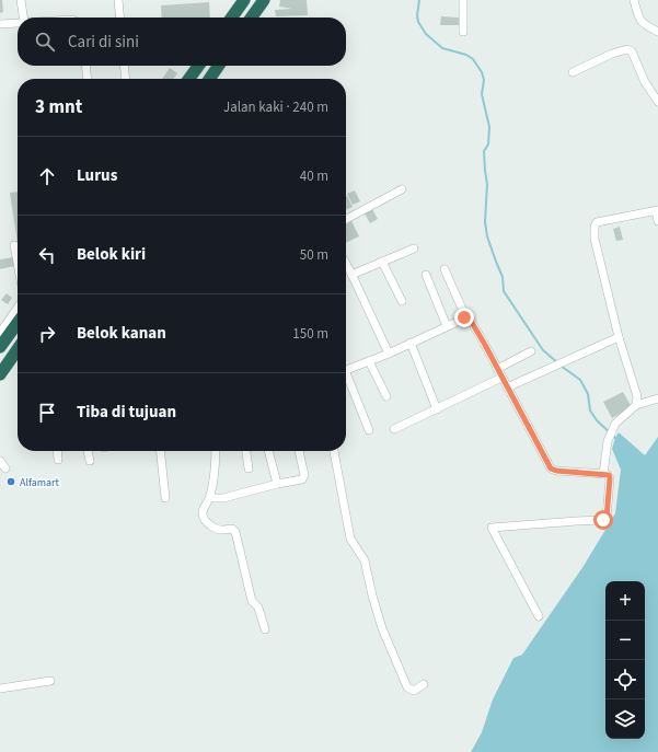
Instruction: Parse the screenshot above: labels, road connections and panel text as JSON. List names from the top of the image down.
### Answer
{
  "places": ["Alfamart"],
  "page": {
    "search": "Cari di sini",
    "heading": ["3 mnt", "Jalan kaki · 240 m"],
    "list": [
      ["Lurus", "40 m"],
      ["Belok kiri", "50 m"],
      ["Belok kanan", "150 m"],
      "Tiba di tujuan"
    ],
    "map_buttons": ["+", "−"]
  }
}
